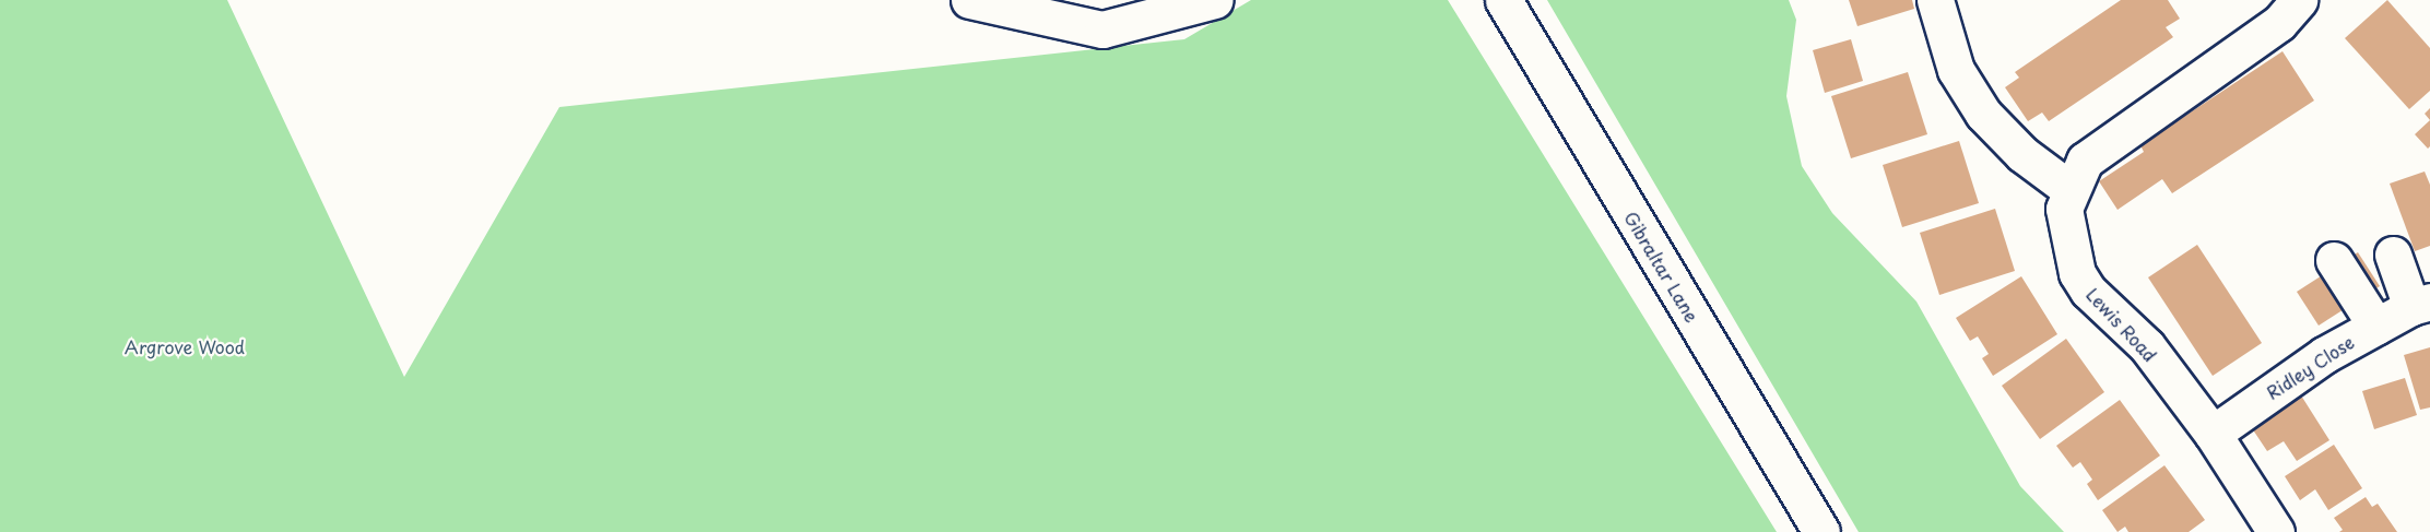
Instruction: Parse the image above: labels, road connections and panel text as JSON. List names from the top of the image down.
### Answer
{
  "streets": {
    "street": ["Gibraltar Lane", "Lewis Road", "Ridley Close"]
  },
  "crossings": [
    ["Lewis Road", "Ridley Close"]
  ],
  "parks": ["Argrove Wood"]
}
